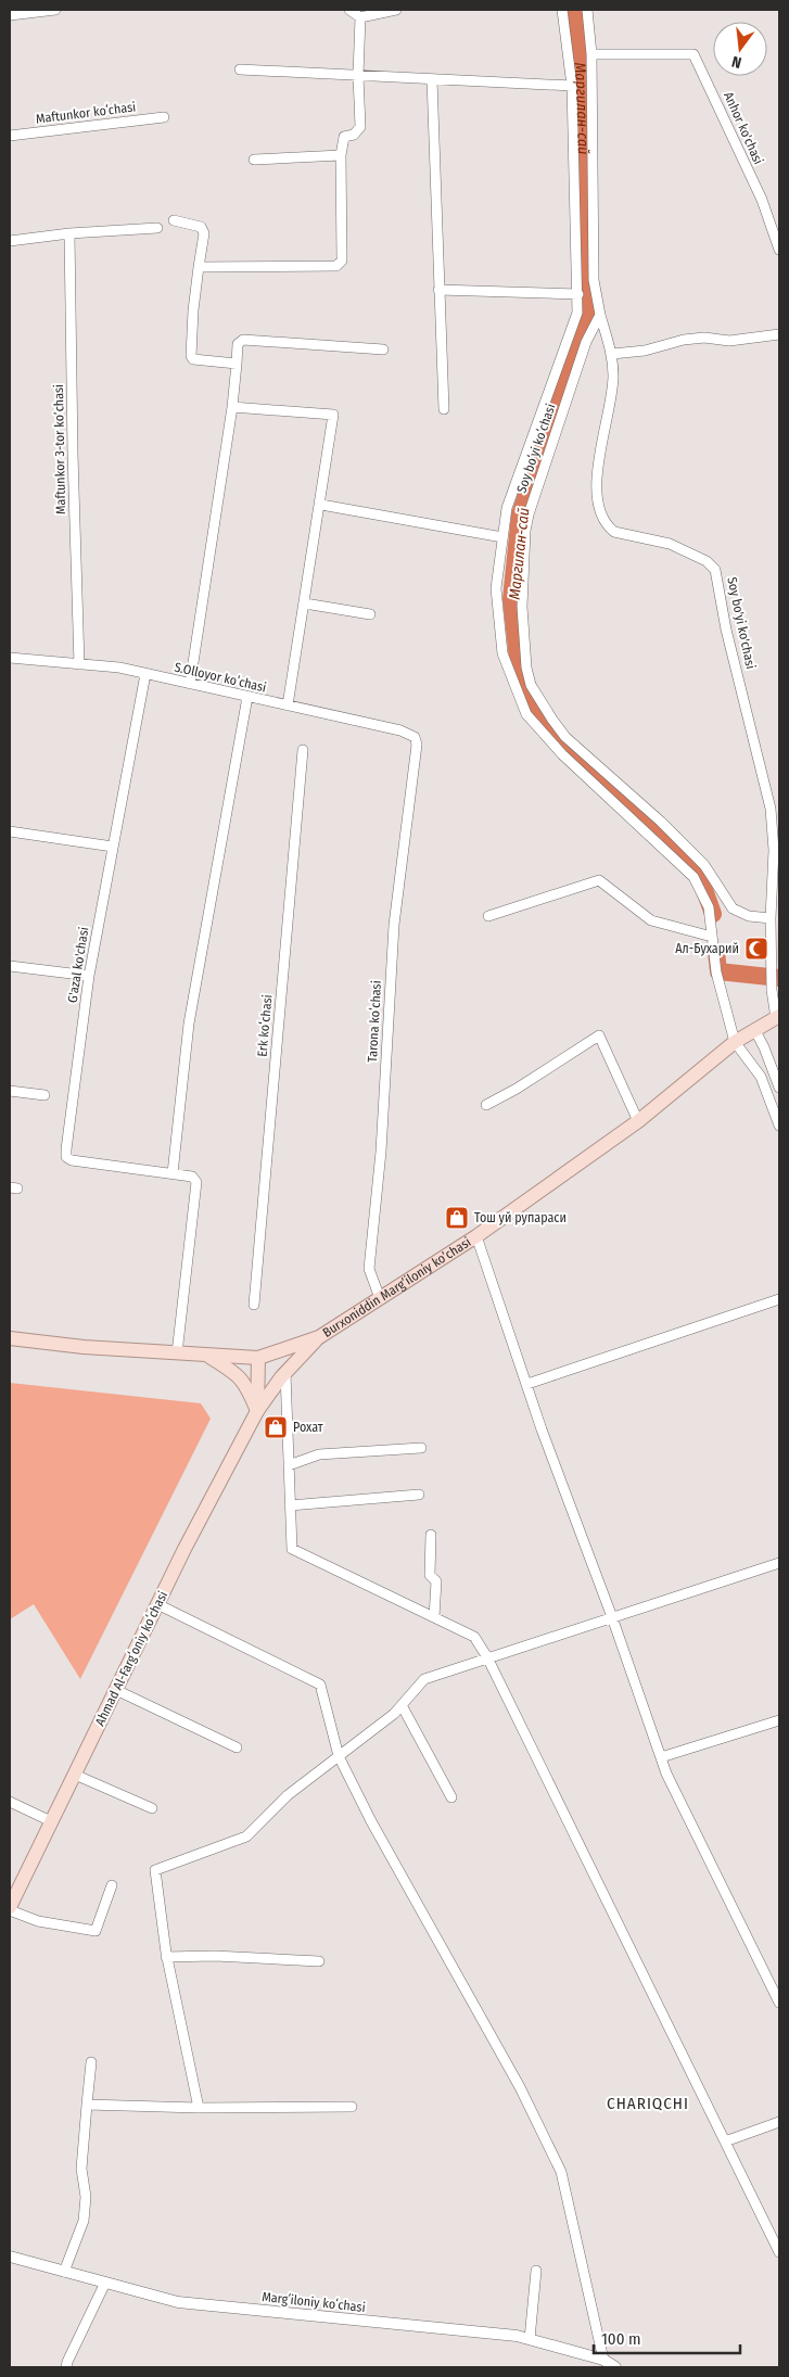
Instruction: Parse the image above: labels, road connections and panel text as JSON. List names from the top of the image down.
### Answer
{
  "streets": {
    "main road": ["Burxoniddin Marg’iloniy ko’chasi", "Ahmad Al-Fargʻoniy koʻchasi"],
    "street": [
      "Maftunkor koʻchasi",
      "Anhor ko'chasi",
      "Soy boʻyi koʻchasi",
      "Maftunkor 3-tor koʼchasi",
      "Soy bo'yi ko'chasi",
      "S.Olloyor koʻchasi",
      "G'azal ko'chasi",
      "Tarona koʻchasi",
      "Erk koʻchasi",
      "Margʻiloniy koʻchasi"
    ]
  },
  "crossings": [
    ["Soy boʻyi koʻchasi", "Soy bo'yi ko'chasi"],
    ["Soy boʻyi koʻchasi", "Burxoniddin Marg’iloniy ko’chasi"],
    ["Maftunkor 3-tor koʼchasi", "S.Olloyor koʻchasi"],
    ["S.Olloyor koʻchasi", "G'azal ko'chasi"],
    ["S.Olloyor koʻchasi", "Tarona koʻchasi"],
    ["G'azal ko'chasi", "Burxoniddin Marg’iloniy ko’chasi"],
    ["Tarona koʻchasi", "Burxoniddin Marg’iloniy ko’chasi"],
    ["Burxoniddin Marg’iloniy ko’chasi", "Ahmad Al-Fargʻoniy koʻchasi"]
  ],
  "districts": ["CHARIQCHI"],
  "water": ["Маргилан-сай"],
  "places": {
    "mosque": ["Ал-Бухарий"],
    "shop": ["Тош уй рупараси", "Рохат"]
  },
  "scale_bar": "100 m",
  "north": "bottom"
}
